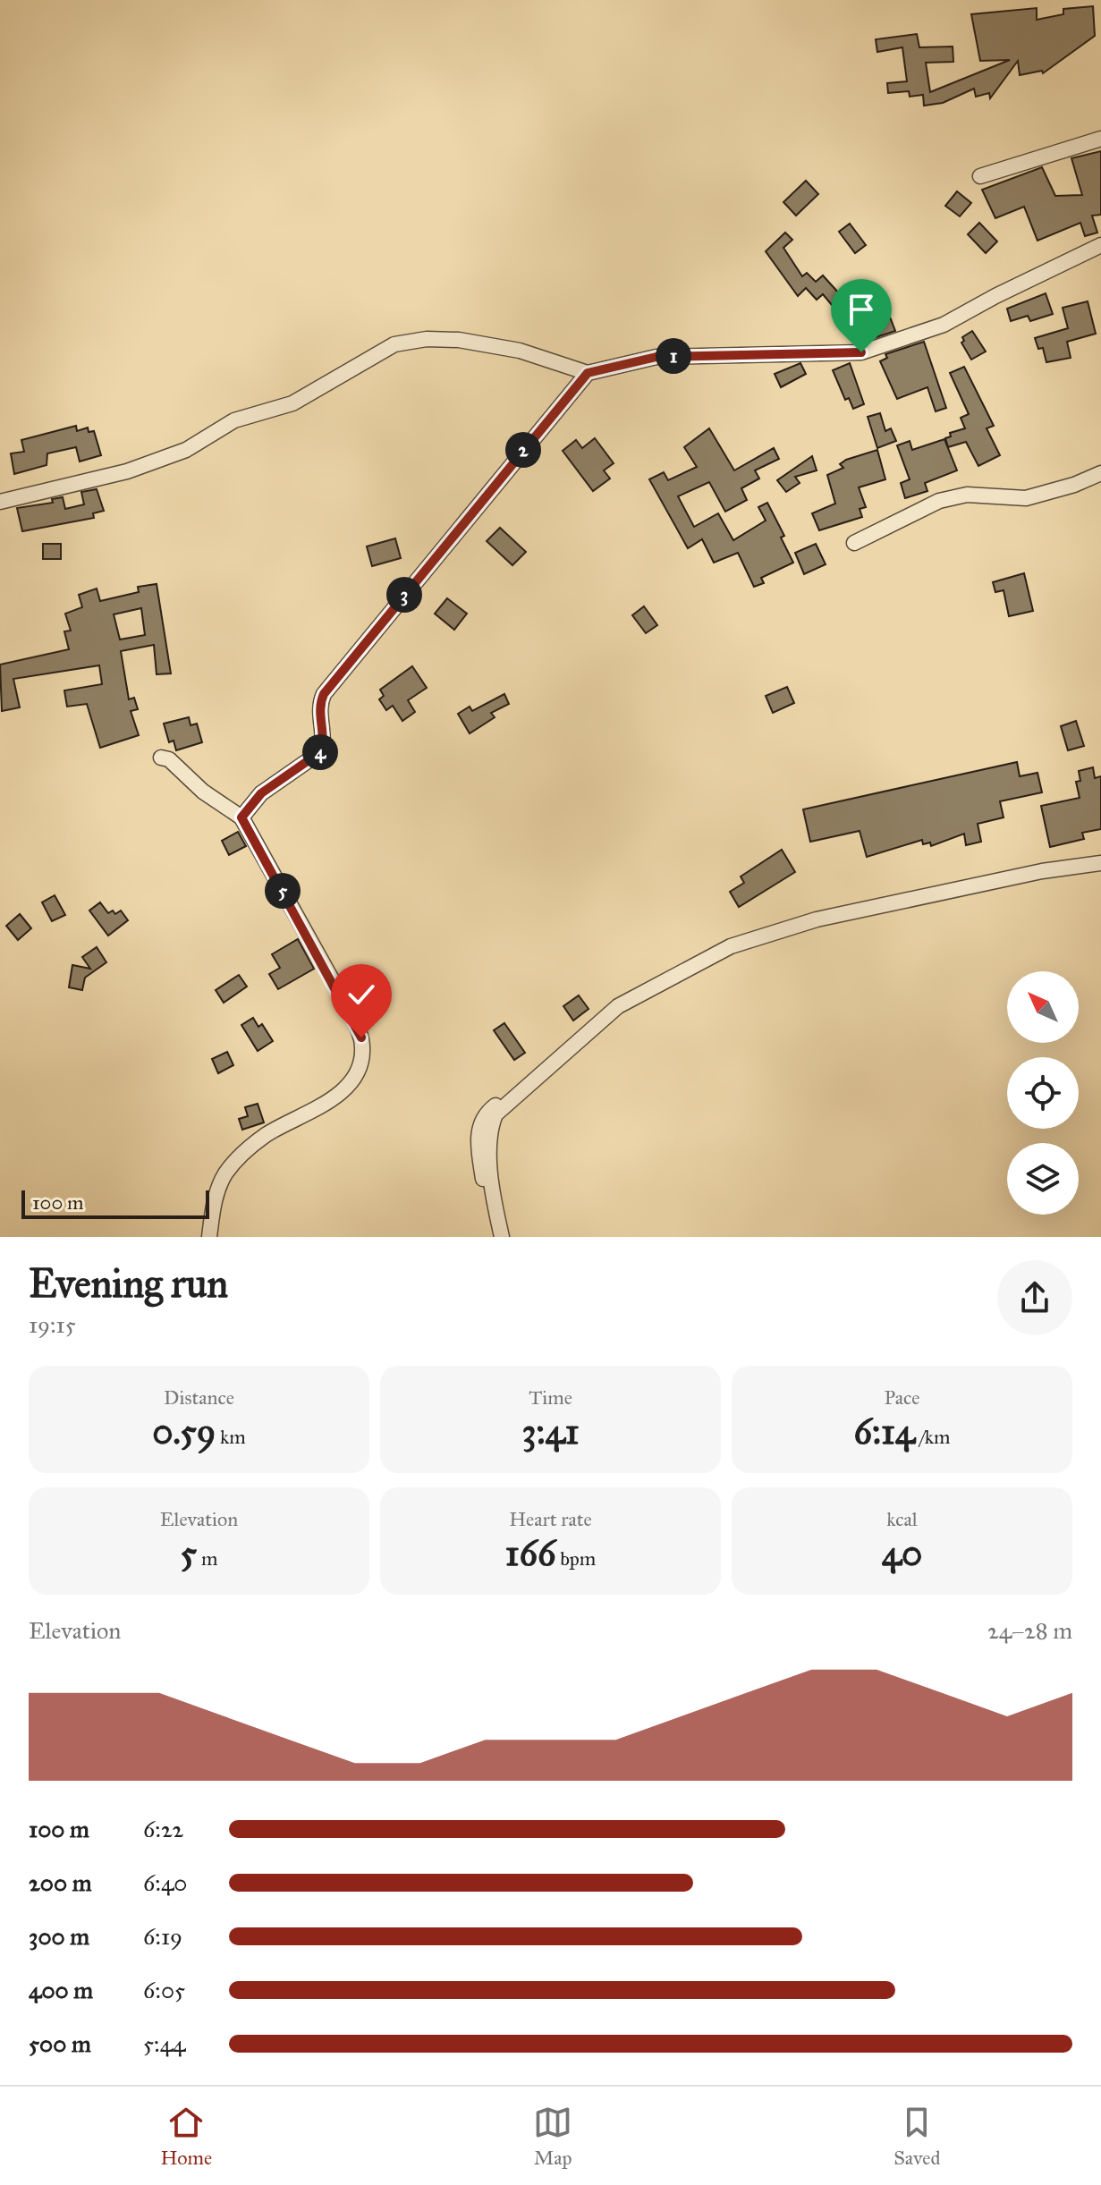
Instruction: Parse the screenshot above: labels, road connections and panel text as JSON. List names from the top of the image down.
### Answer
{
  "scale_bar": "100 m",
  "north": "top left",
  "page": {
    "pins": [
      "1",
      "2",
      "3",
      "4",
      "5"
    ],
    "scale": "100 m",
    "heading": ["Evening run", "19:15"],
    "stats": [
      ["Distance", "0.59 km"],
      ["Time", "3:41"],
      ["Pace", "6:14 /km"],
      ["Elevation", "5 m"],
      ["Heart rate", "166 bpm"],
      ["kcal", "40"]
    ],
    "chart": ["Elevation", "24–28 m"],
    "list": [
      {
        "name": "100 m",
        "note": "6:22"
      },
      {
        "name": "200 m",
        "note": "6:40"
      },
      {
        "name": "300 m",
        "note": "6:19"
      },
      {
        "name": "400 m",
        "note": "6:05"
      },
      {
        "name": "500 m",
        "note": "5:44"
      }
    ],
    "tabs": ["Home", "Map", "Saved"]
  }
}
